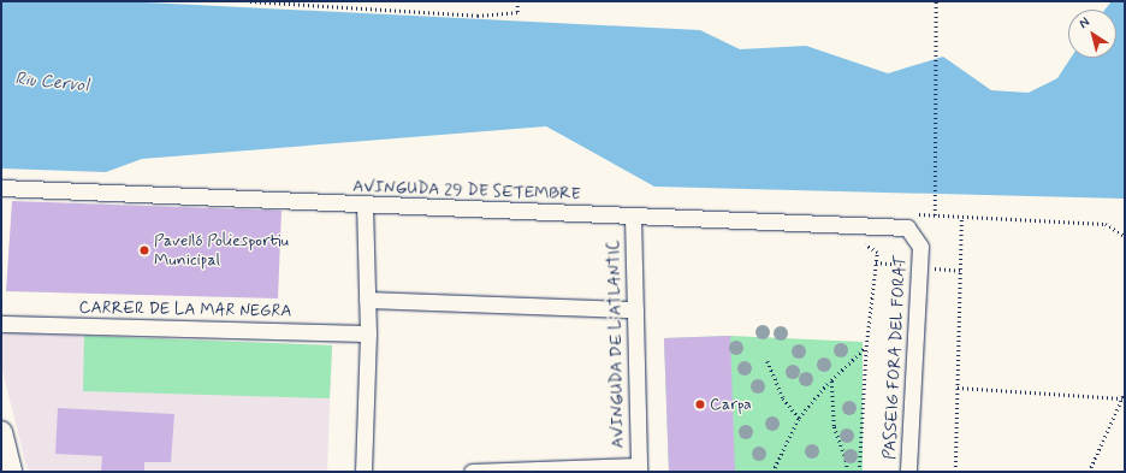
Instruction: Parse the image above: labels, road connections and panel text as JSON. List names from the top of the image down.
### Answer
{
  "streets": {
    "street": [
      "AVINGUDA 29 DE SETEMBRE",
      "CARRER DE LA MAR NEGRA",
      "AVINGUDA DE L'ATLANTIC",
      "PASSEIG FORA DEL FORAT"
    ]
  },
  "crossings": [
    ["AVINGUDA 29 DE SETEMBRE", "AVINGUDA DE L'ATLANTIC"],
    ["AVINGUDA 29 DE SETEMBRE", "PASSEIG FORA DEL FORAT"]
  ],
  "water": ["Riu Cervol"],
  "places": ["Pavelló Poliesportiu Municipal", "Carpa"],
  "north": "top left"
}
